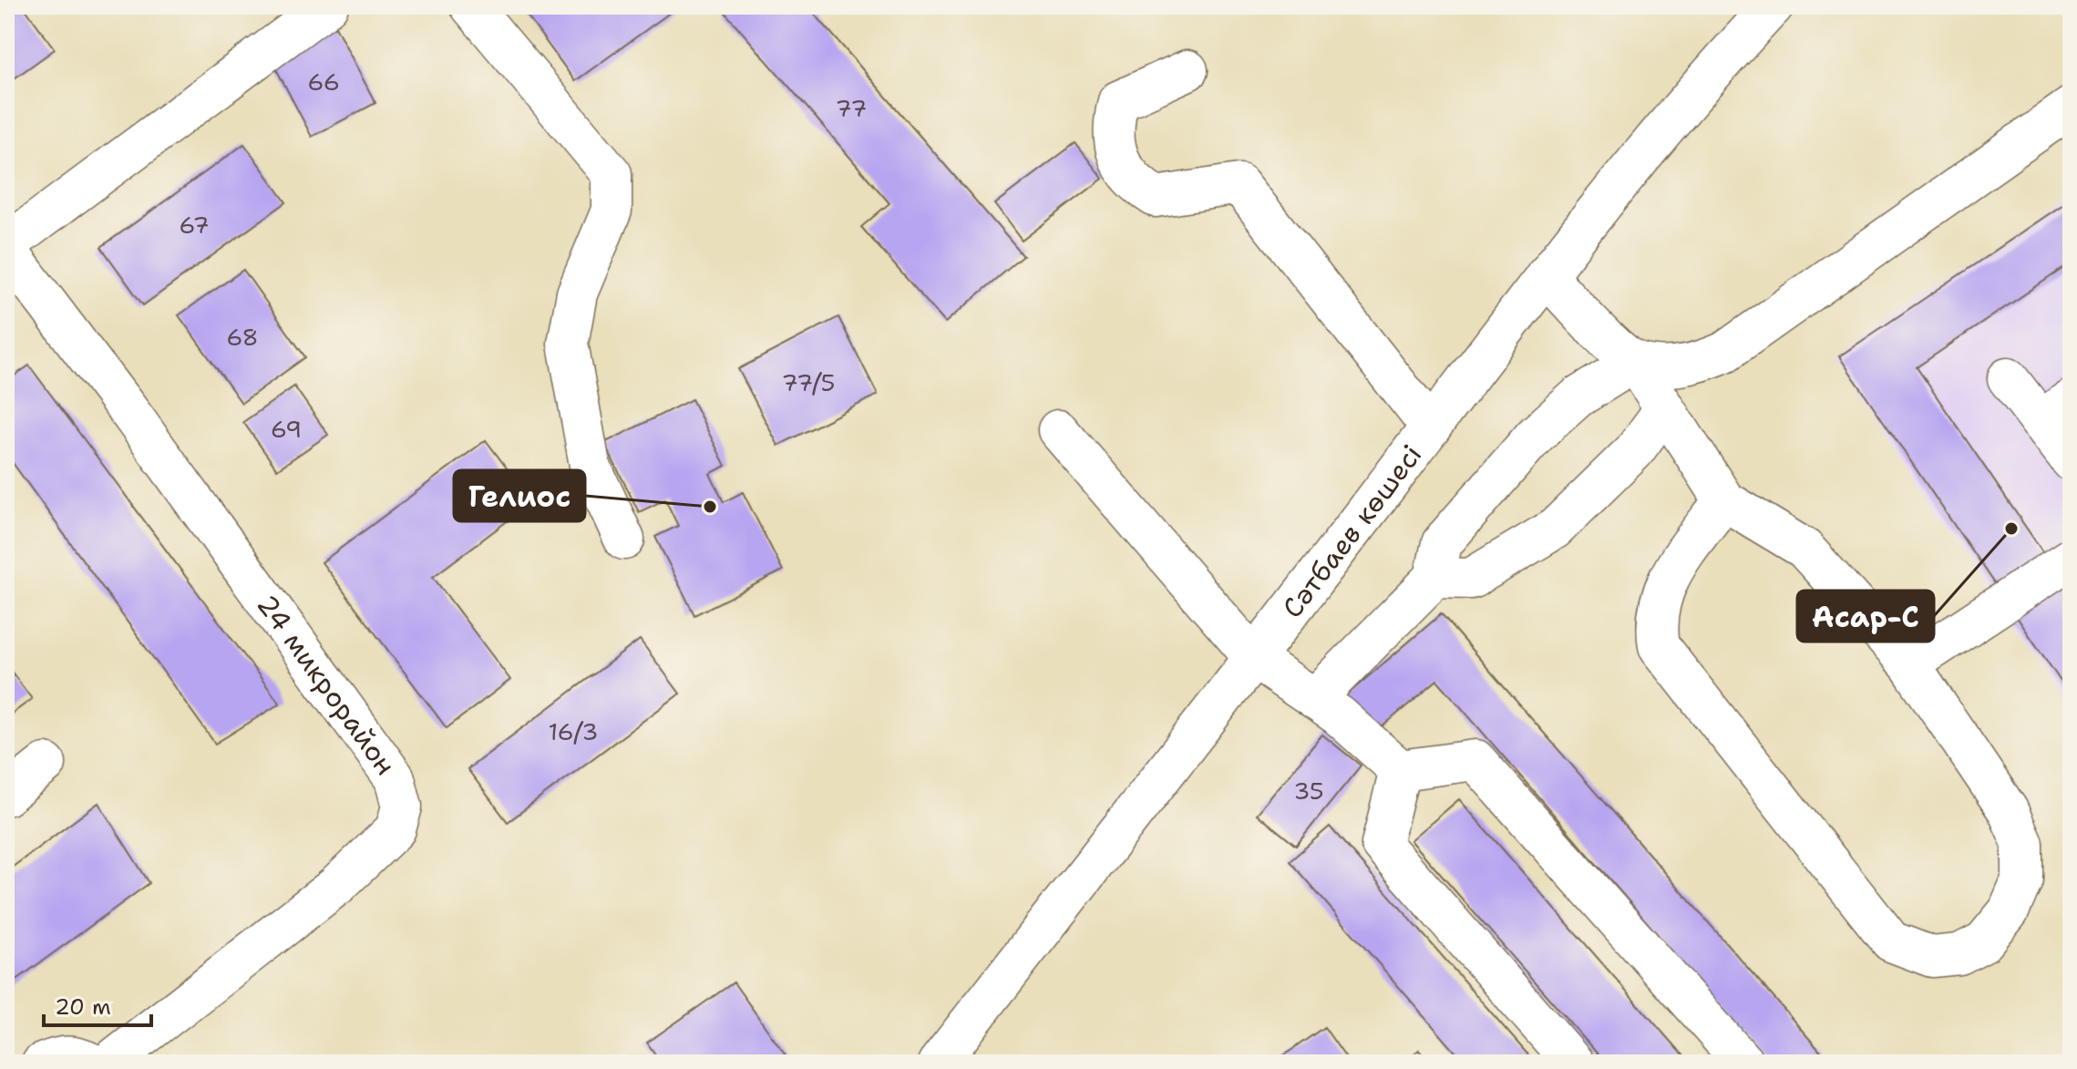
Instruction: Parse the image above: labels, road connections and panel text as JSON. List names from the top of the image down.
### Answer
{
  "streets": {
    "main road": ["Сәтбаев көшесі", "24 микрорайон"]
  },
  "places": ["Гелиос", "Асар-С"],
  "house_numbers": [
    "66",
    "77",
    "67",
    "68",
    "77/5",
    "69",
    "16/3",
    "35"
  ],
  "scale_bar": "20 m"
}
